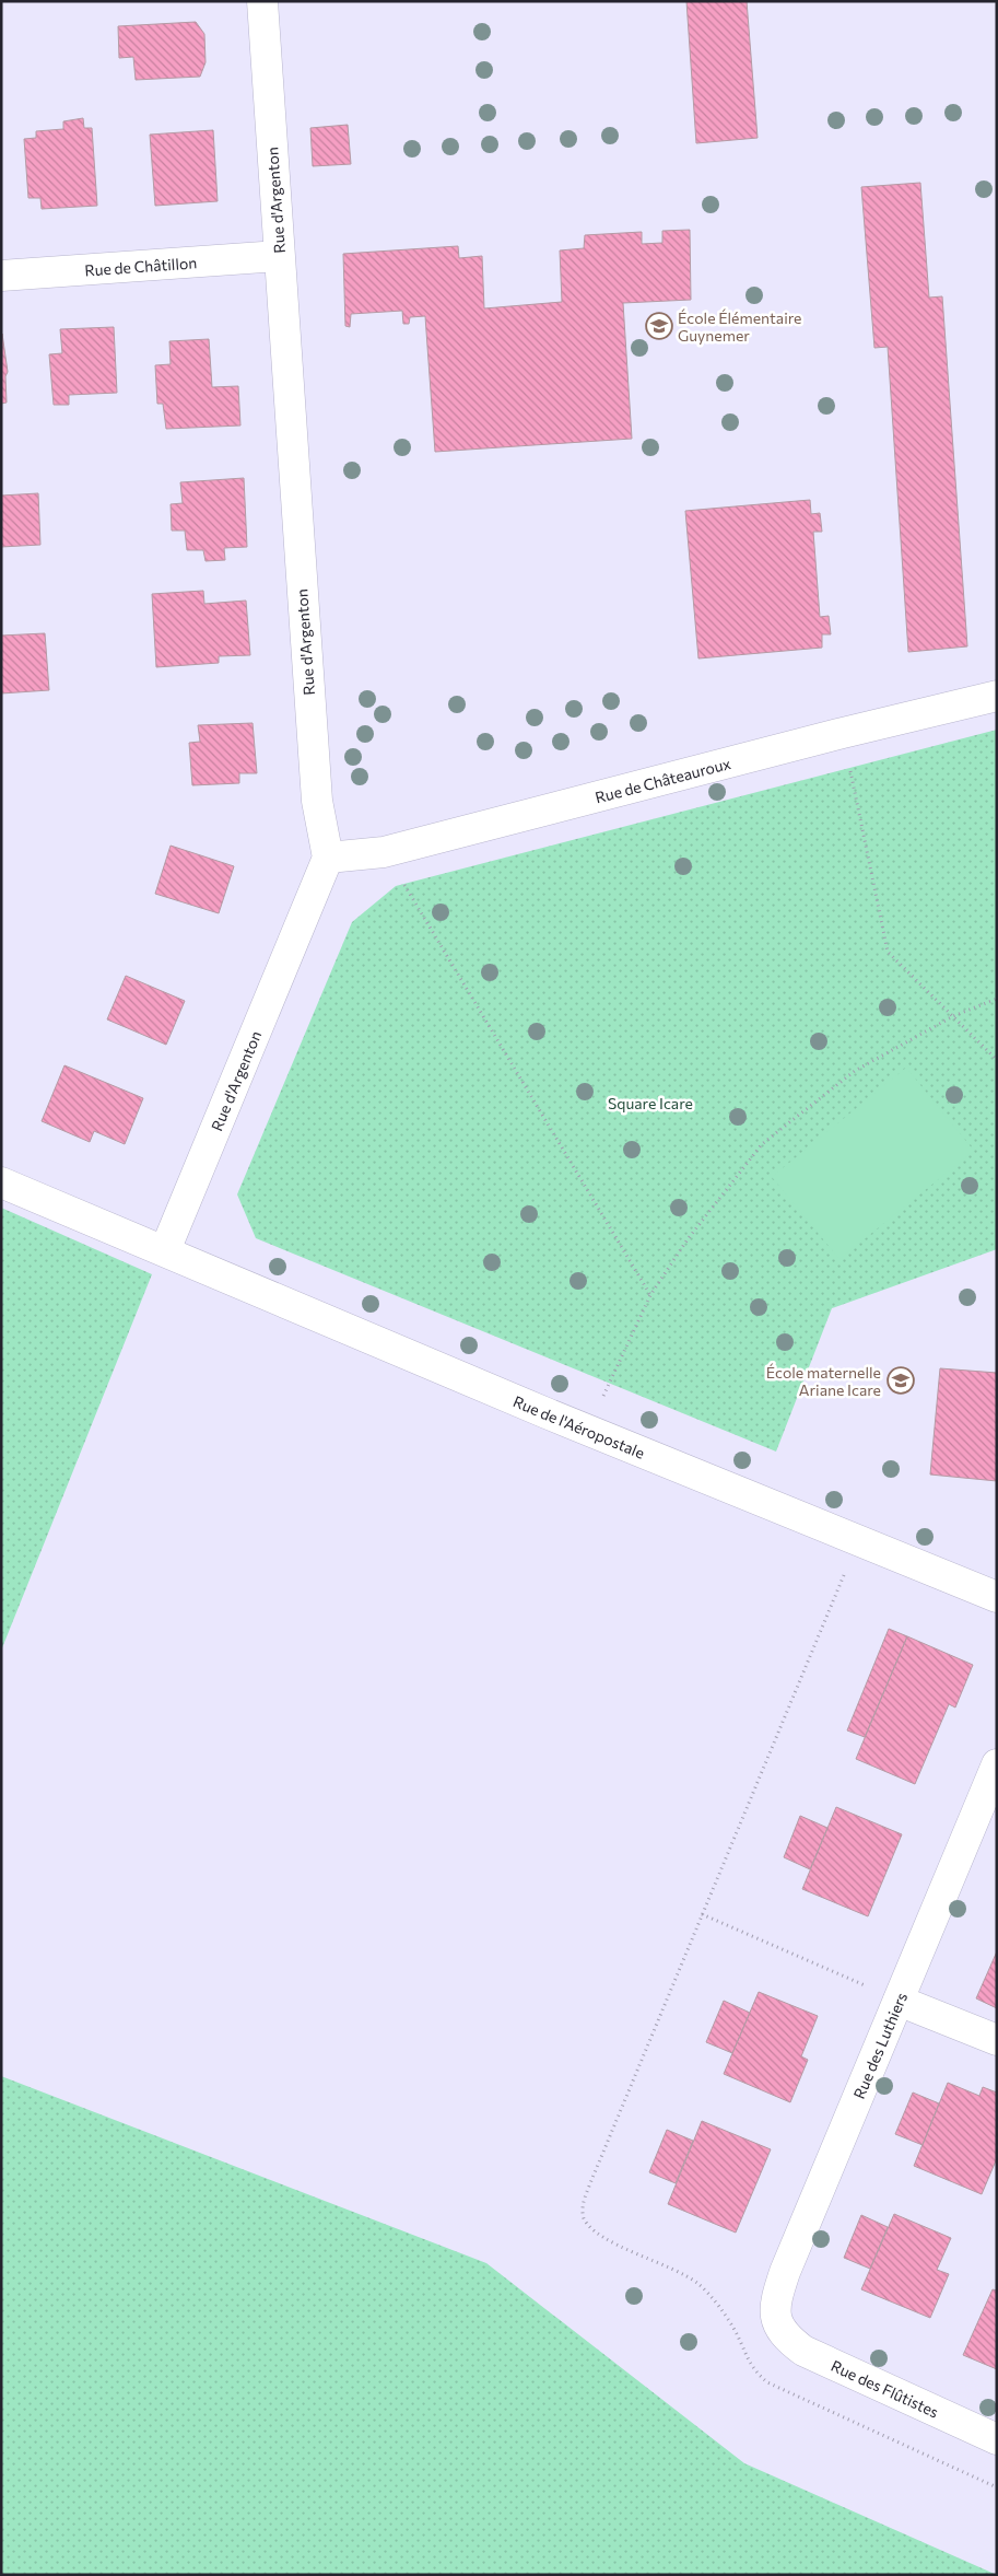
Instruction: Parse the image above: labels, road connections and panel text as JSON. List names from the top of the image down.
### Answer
{
  "streets": {
    "street": [
      "Rue d'Argenton",
      "Rue de Châtillon",
      "Rue de Châteauroux",
      "Rue de l'Aéropostale",
      "Rue des Luthiers",
      "Rue des Flûtistes"
    ]
  },
  "crossings": [
    ["Rue d'Argenton", "Rue de Châtillon"],
    ["Rue d'Argenton", "Rue de Châteauroux"],
    ["Rue d'Argenton", "Rue de l'Aéropostale"],
    ["Rue des Luthiers", "Rue des Flûtistes"]
  ],
  "parks": ["Square Icare"],
  "places": {
    "school or university": ["École Élémentaire Guynemer", "École maternelle Ariane Icare"]
  }
}
